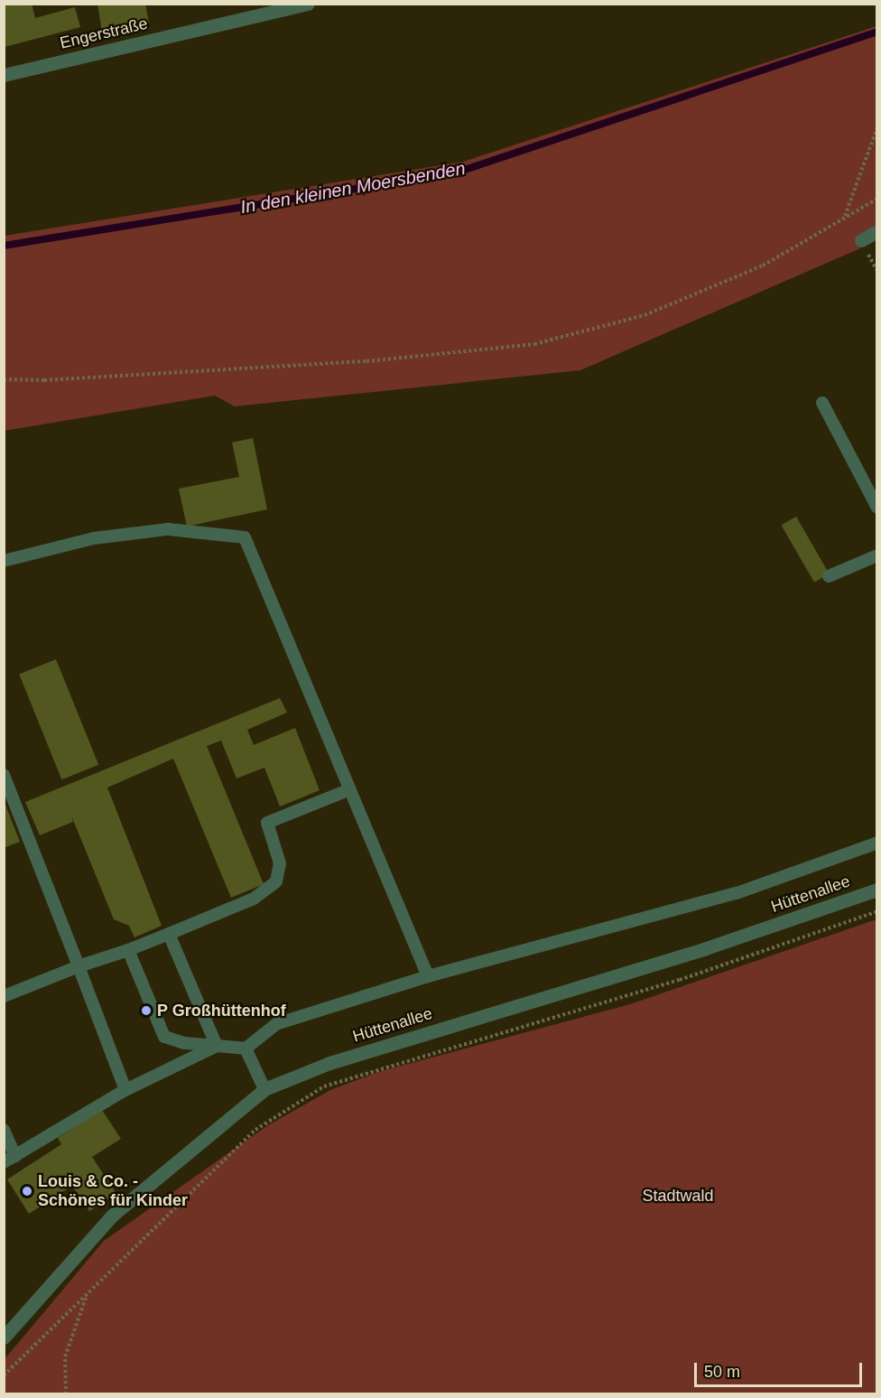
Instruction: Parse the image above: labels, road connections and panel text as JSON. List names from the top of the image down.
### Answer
{
  "streets": {
    "street": ["Engerstraße", "Hüttenallee"]
  },
  "water": ["In den kleinen Moersbenden"],
  "parks": ["Stadtwald"],
  "places": ["P Großhüttenhof", "Louis & Co. - Schönes für Kinder"],
  "scale_bar": "50 m"
}
